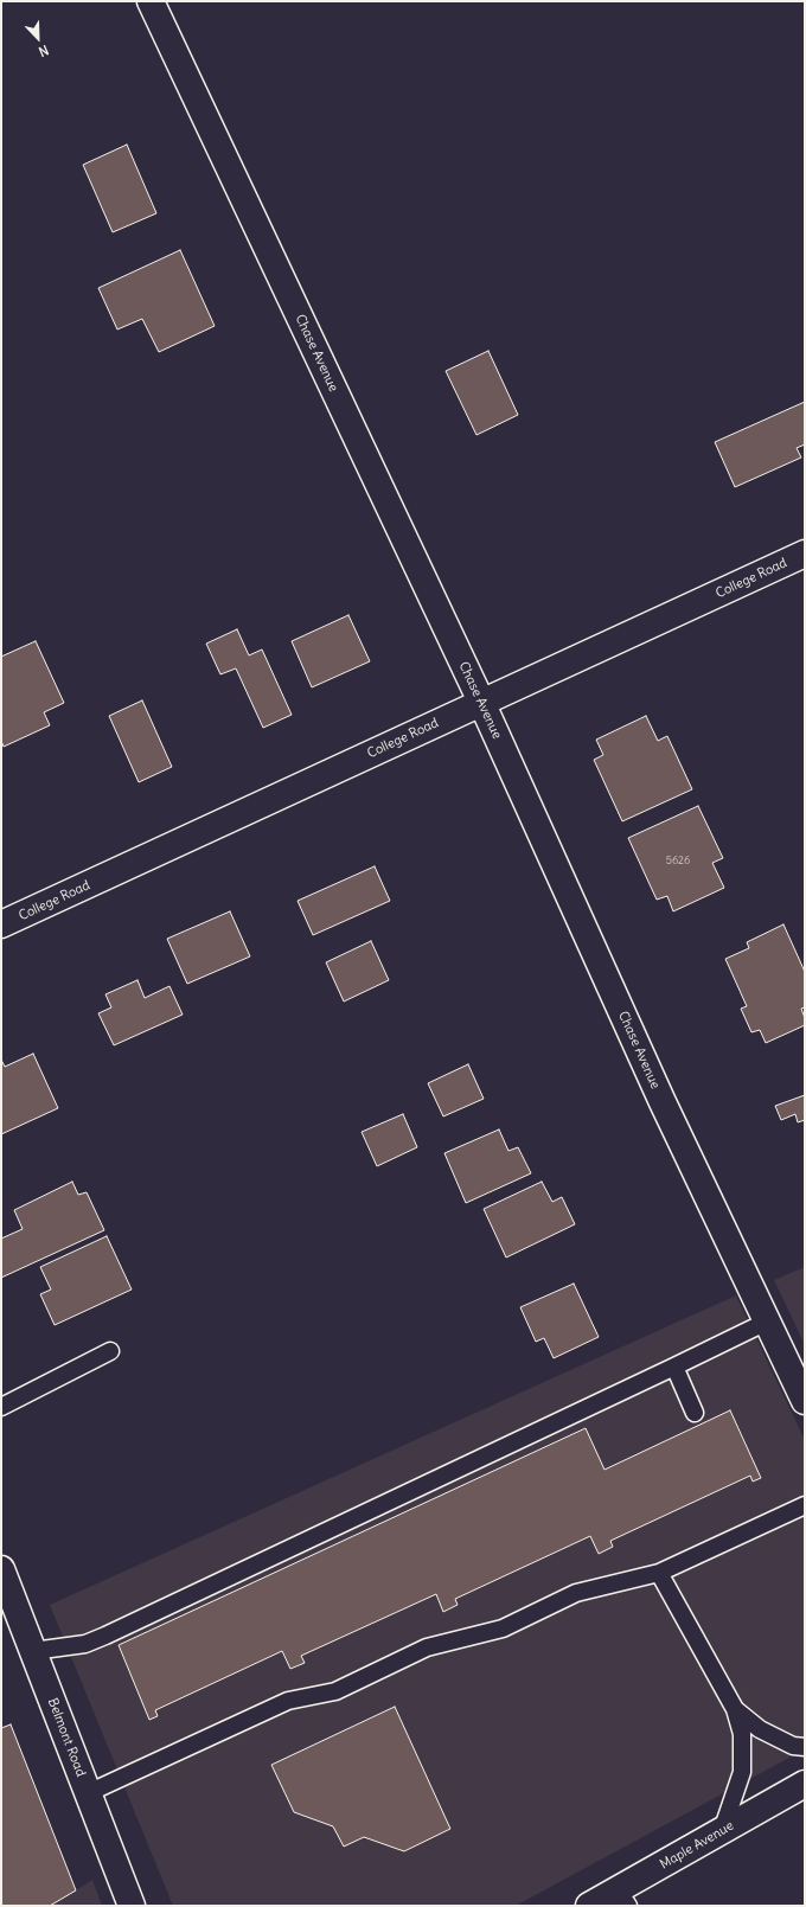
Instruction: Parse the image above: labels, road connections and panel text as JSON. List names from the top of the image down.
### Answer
{
  "streets": {
    "street": [
      "Chase Avenue",
      "College Road",
      "Belmont Road",
      "Maple Avenue"
    ]
  },
  "crossings": [
    ["Chase Avenue", "College Road"]
  ],
  "house_numbers": ["5626"],
  "north": "bottom right"
}
